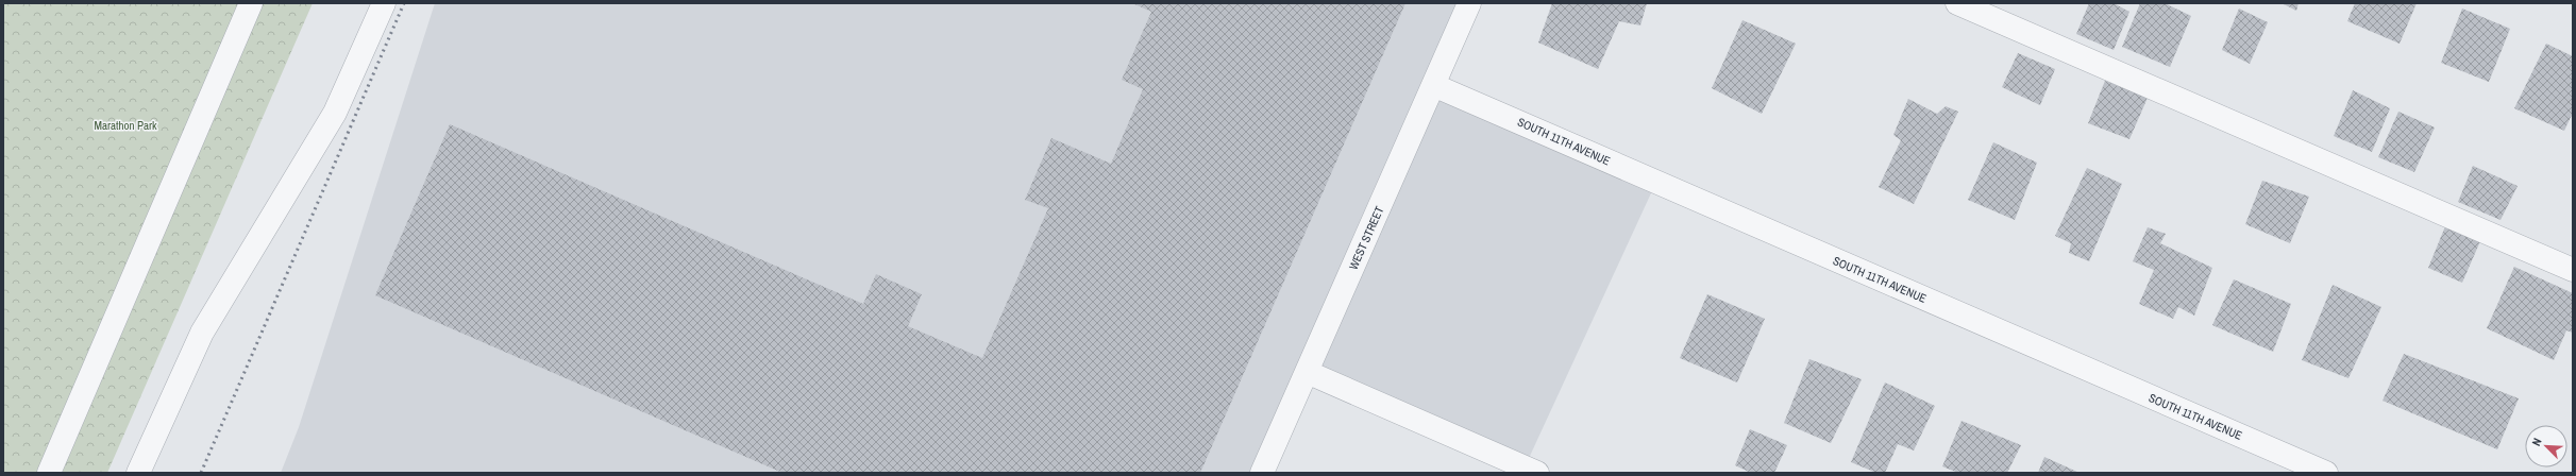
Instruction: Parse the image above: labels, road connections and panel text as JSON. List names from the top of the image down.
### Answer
{
  "streets": {
    "street": ["SOUTH 11TH AVENUE", "WEST STREET"]
  },
  "crossings": [
    ["SOUTH 11TH AVENUE", "WEST STREET"]
  ],
  "parks": ["Marathon Park"],
  "north": "top left"
}
